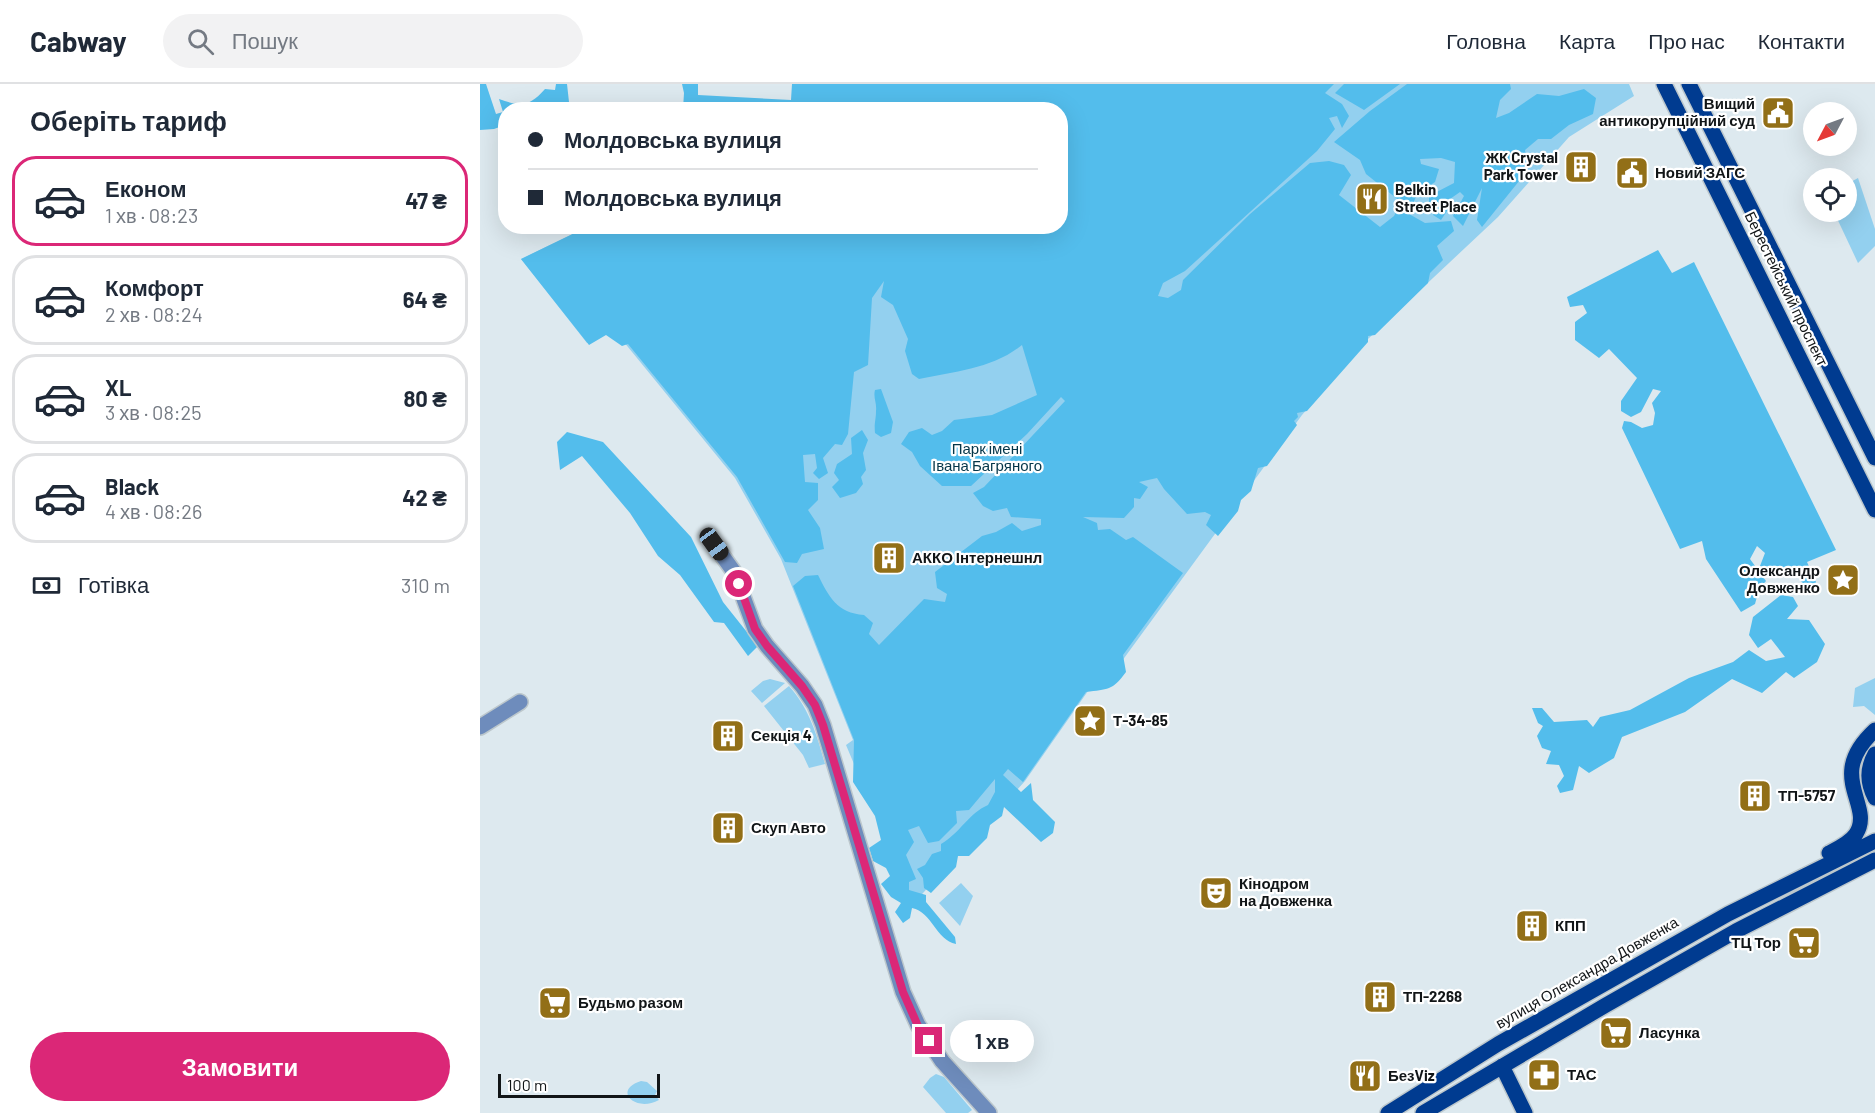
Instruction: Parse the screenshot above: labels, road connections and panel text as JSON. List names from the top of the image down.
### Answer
{
  "streets": {
    "main road": ["Берестейський проспект", "вулиця Олександра Довженка"]
  },
  "parks": ["Парк імені Івана Багряного"],
  "places": {
    "public building": ["Вищий антикорупційний суд", "Новий ЗАГС"],
    "building": [
      "ЖК Crystal Park Tower",
      "АККО Інтернешнл",
      "Секція 4",
      "ТП-5757",
      "Скуп Авто",
      "КПП",
      "ТП-2268"
    ],
    "restaurant": ["Belkin Street Place", "БезViz"],
    "place": ["Олександр Довженко", "Т-34-85"],
    "theatre": ["Кінодром на Довженка"],
    "supermarket": ["ТЦ Тор", "Будьмо разом", "Ласунка"],
    "pharmacy": ["ТАС"]
  },
  "scale_bar": "100 m",
  "north": "bottom left",
  "page": {
    "header": "Cabway",
    "search": "Пошук",
    "nav": [
      "Головна",
      "Карта",
      "Про нас",
      "Контакти"
    ],
    "heading": "Оберіть тариф",
    "banner": ["Молдовська вулиця", "Молдовська вулиця"],
    "list": [
      {
        "name": "Економ",
        "note": "1 хв · 08:23",
        "value": "47 ₴"
      },
      {
        "name": "Комфорт",
        "note": "2 хв · 08:24",
        "value": "64 ₴"
      },
      {
        "name": "XL",
        "note": "3 хв · 08:25",
        "value": "80 ₴"
      },
      {
        "name": "Black",
        "note": "4 хв · 08:26",
        "value": "42 ₴"
      }
    ],
    "pay": ["Готівка", "310 m"],
    "buttons": "Замовити",
    "bubble": "1 хв",
    "scale": "100 m"
  }
}
